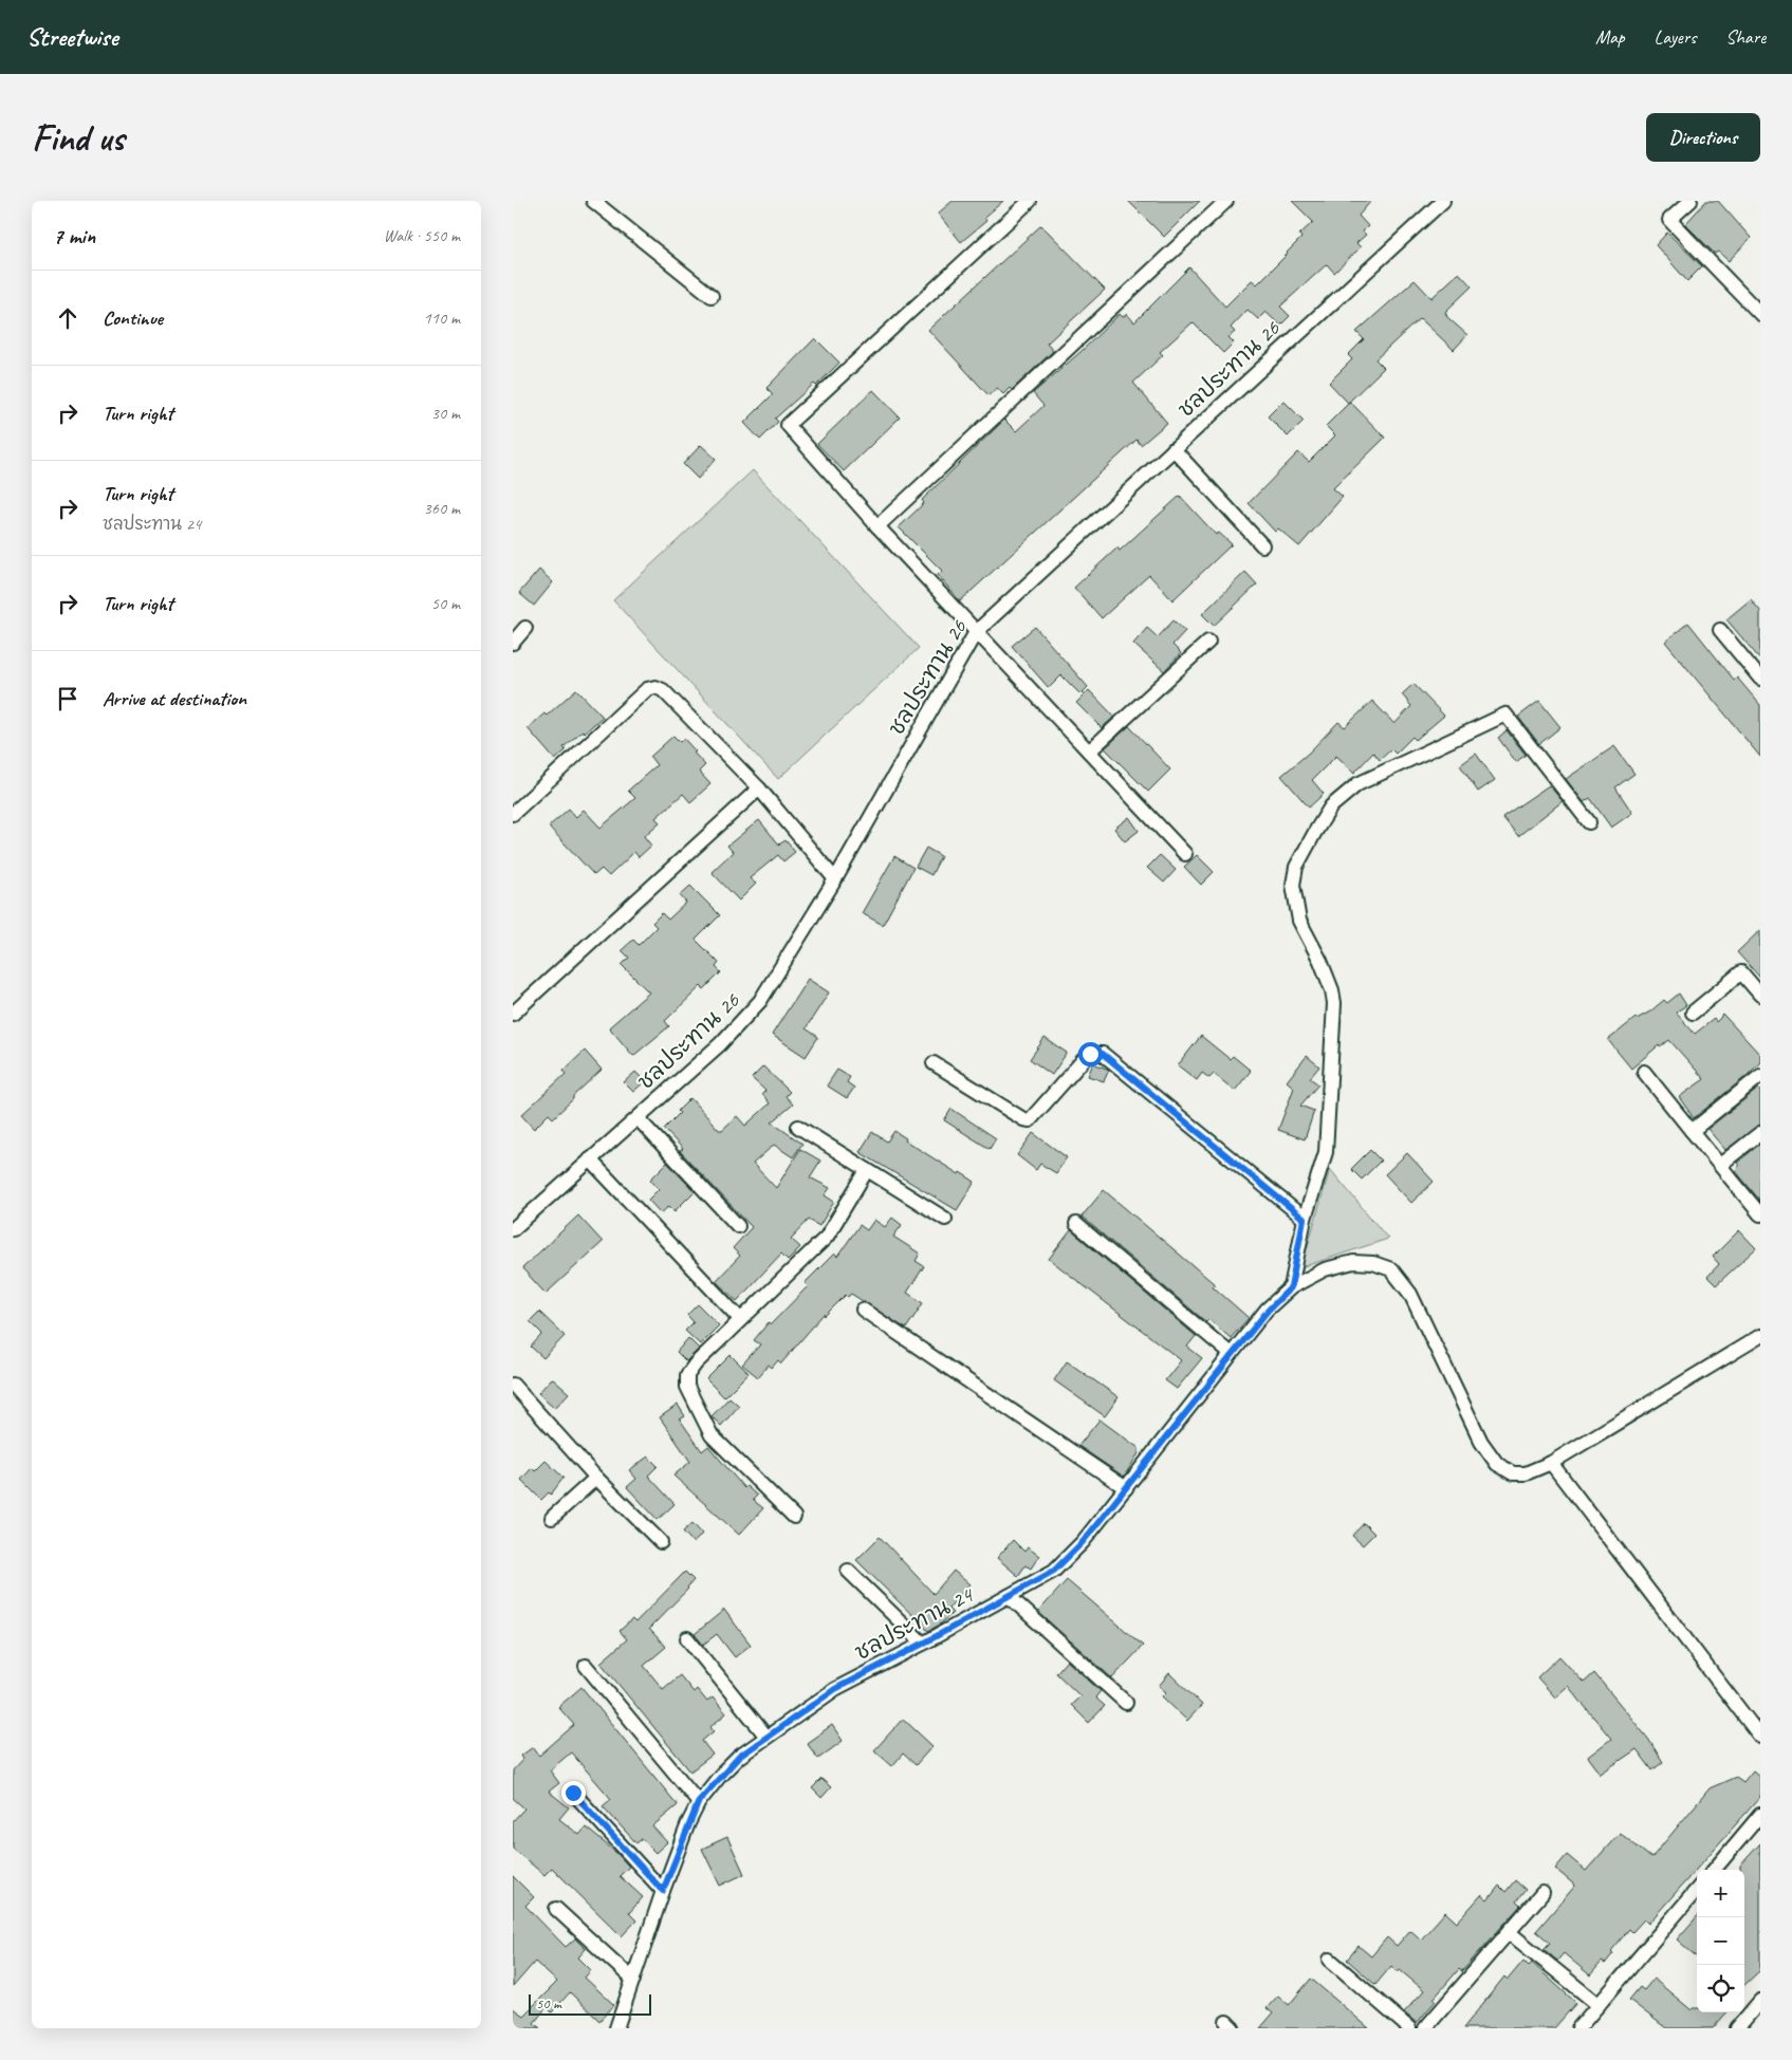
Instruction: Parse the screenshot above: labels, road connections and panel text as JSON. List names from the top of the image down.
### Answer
{
  "streets": {
    "street": ["ชลประทาน 26", "ชลประทาน 24"]
  },
  "scale_bar": "50 m",
  "page": {
    "header": "Streetwise",
    "nav": ["Map", "Layers", "Share"],
    "buttons": "Directions",
    "title": "Find us",
    "heading": ["7 min", "Walk · 550 m"],
    "list": [
      ["Continue", "110 m"],
      ["Turn right", "30 m"],
      ["Turn right", "ชลประทาน 24", "360 m"],
      ["Turn right", "50 m"],
      "Arrive at destination"
    ],
    "map_buttons": ["+", "−"],
    "scale": "50 m"
  }
}
